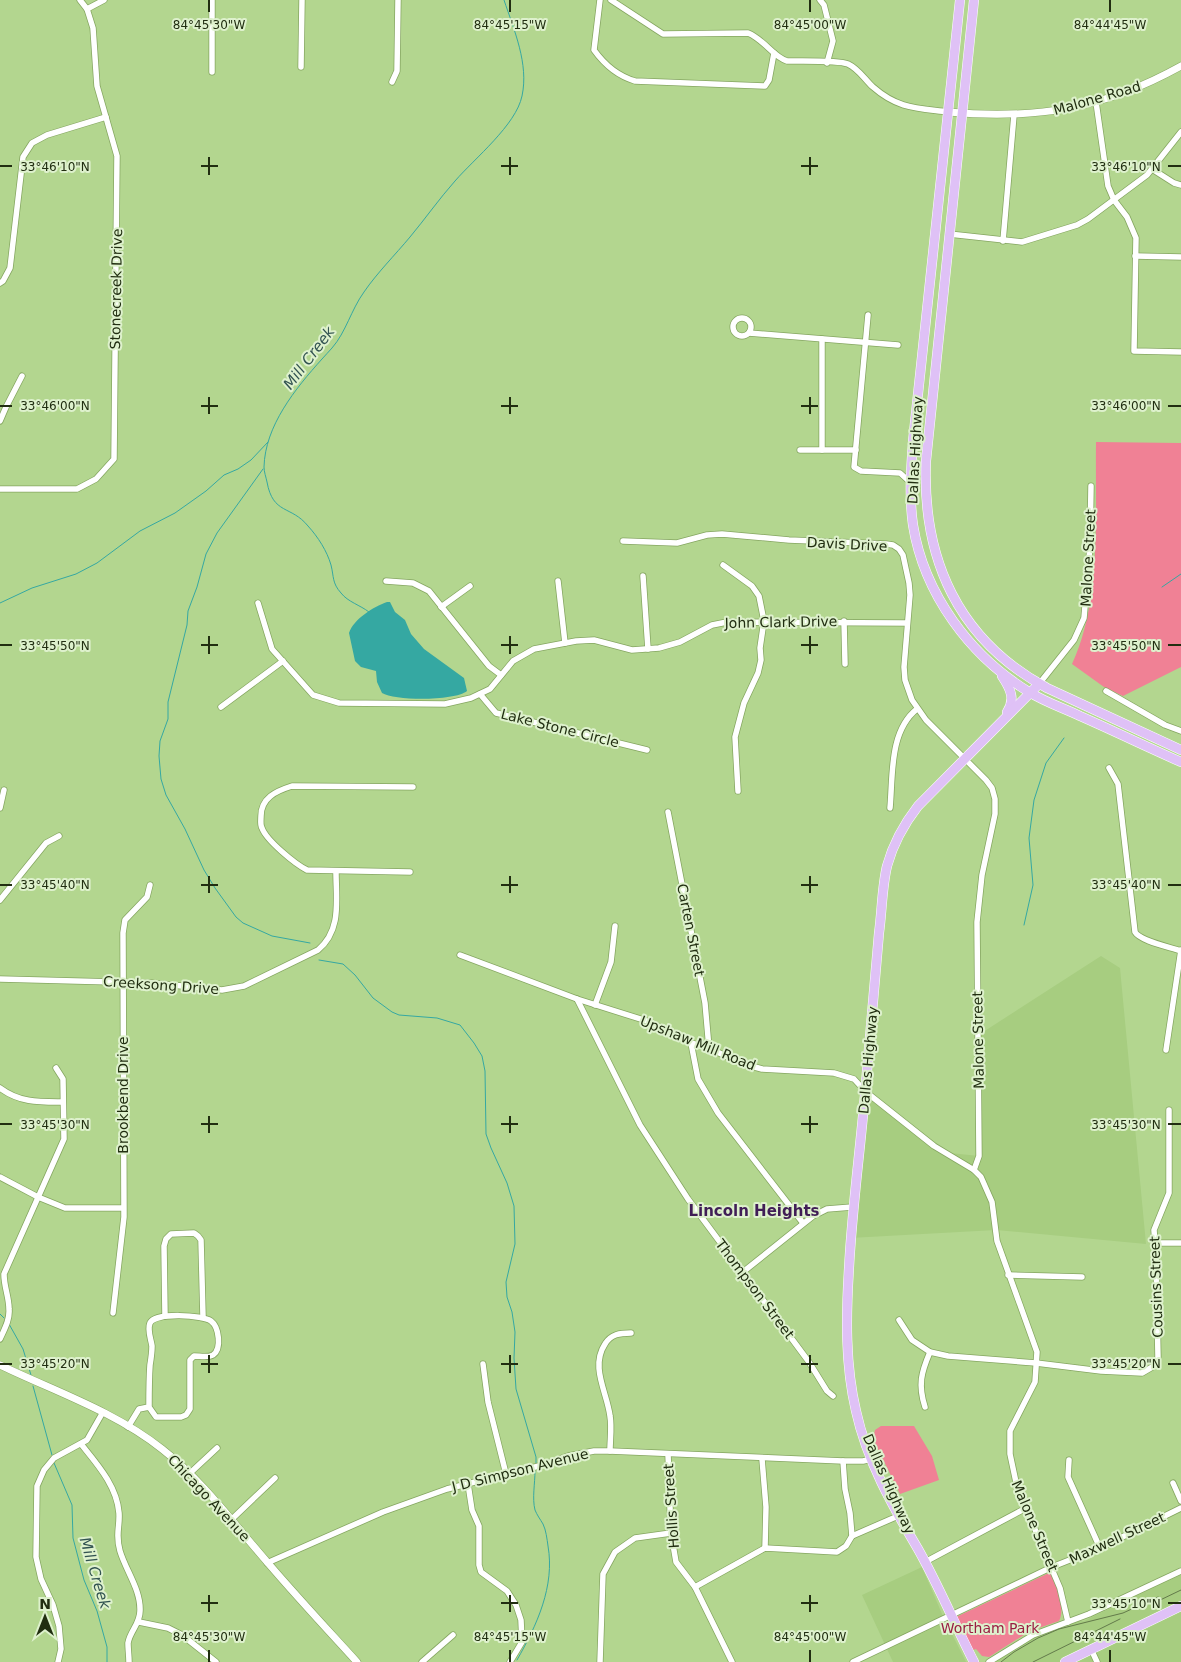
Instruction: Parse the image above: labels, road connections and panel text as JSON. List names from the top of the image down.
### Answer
{
  "streets": {
    "main road": ["Dallas Highway", "Malone Street"],
    "street": [
      "Malone Road",
      "Stonecreek Drive",
      "Davis Drive",
      "John Clark Drive",
      "Lake Stone Circle",
      "Carten Street",
      "Creeksong Drive",
      "Upshaw Mill Road",
      "Brookbend Drive",
      "Cousins Street",
      "Thompson Street",
      "J D Simpson Avenue",
      "Chicago Avenue",
      "Hollis Street",
      "Maxwell Street"
    ]
  },
  "crossings": [
    ["Malone Road", "Dallas Highway"],
    ["Dallas Highway", "Davis Drive"],
    ["Dallas Highway", "Malone Street"],
    ["Dallas Highway", "Upshaw Mill Road"],
    ["Dallas Highway", "J D Simpson Avenue"],
    ["Dallas Highway", "Maxwell Street"],
    ["Davis Drive", "Malone Street"],
    ["Davis Drive", "John Clark Drive"],
    ["Malone Street", "Upshaw Mill Road"],
    ["Malone Street", "Cousins Street"],
    ["Malone Street", "Maxwell Street"],
    ["John Clark Drive", "Lake Stone Circle"],
    ["Carten Street", "Upshaw Mill Road"],
    ["Creeksong Drive", "Brookbend Drive"],
    ["Upshaw Mill Road", "Thompson Street"],
    ["J D Simpson Avenue", "Chicago Avenue"],
    ["J D Simpson Avenue", "Hollis Street"]
  ],
  "districts": ["Lincoln Heights"],
  "water": ["Mill Creek"],
  "parks": ["Wortham Park"],
  "north": "top",
  "coordinates": [
    "84°45'30\"W",
    "84°45'15\"W",
    "84°45'00\"W",
    "84°44'45\"W",
    "33°46'10\"N",
    "33°46'00\"N",
    "33°45'50\"N",
    "33°45'40\"N",
    "33°45'30\"N",
    "33°45'20\"N",
    "33°45'10\"N"
  ]
}
